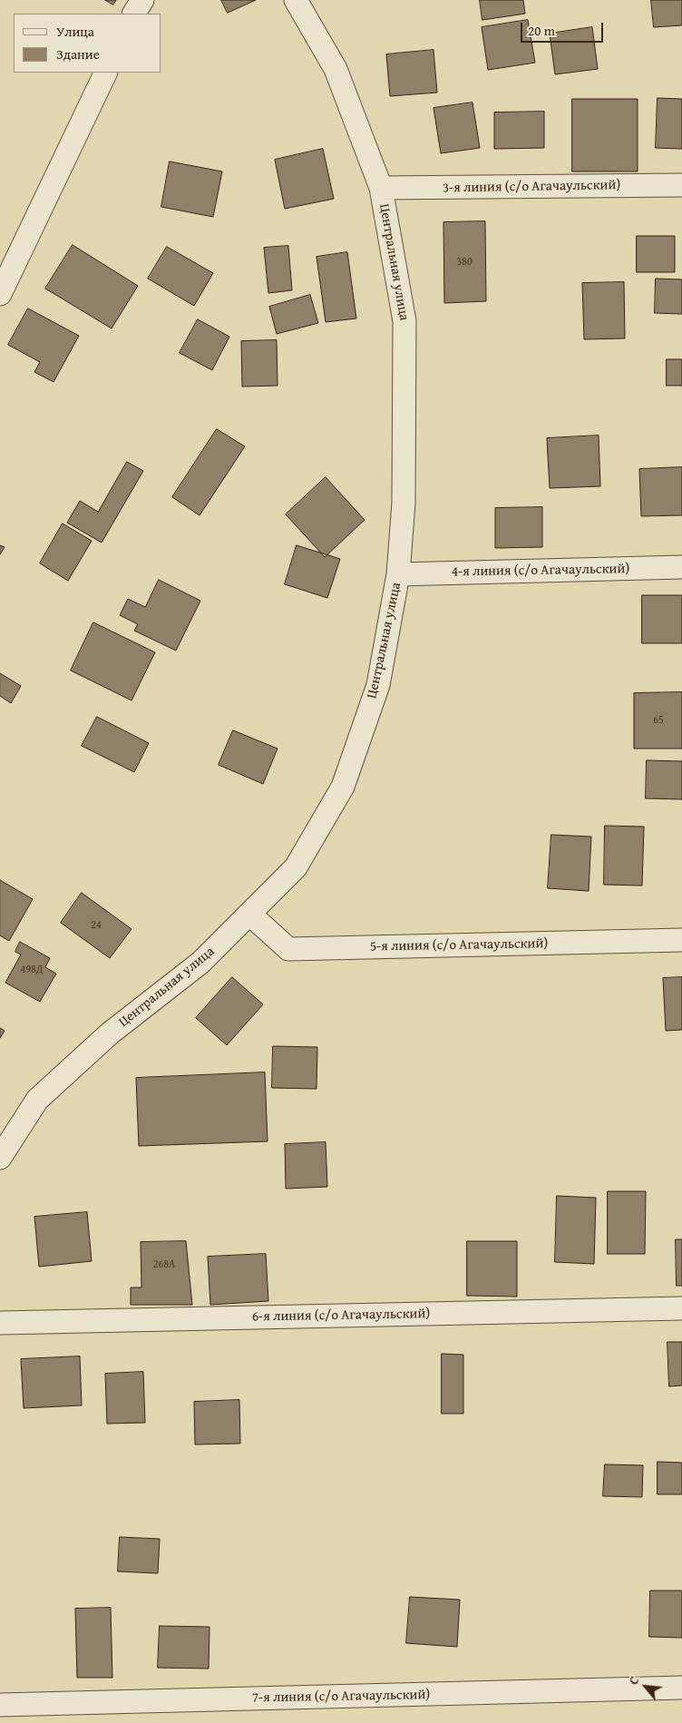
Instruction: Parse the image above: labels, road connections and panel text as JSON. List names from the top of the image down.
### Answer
{
  "streets": {
    "street": [
      "3-я линия (с/о Агачаульский)",
      "Центральная улица",
      "4-я линия (с/о Агачаульский)",
      "5-я линия (с/о Агачаульский)",
      "6-я линия (с/о Агачаульский)",
      "7-я линия (с/о Агачаульский)"
    ]
  },
  "crossings": [
    ["3-я линия (с/о Агачаульский)", "Центральная улица"],
    ["Центральная улица", "4-я линия (с/о Агачаульский)"],
    ["Центральная улица", "5-я линия (с/о Агачаульский)"]
  ],
  "house_numbers": [
    "380",
    "65",
    "24",
    "498Д",
    "268А"
  ],
  "legend": ["Улица", "Здание"],
  "scale_bar": "20 m",
  "north": "top left"
}
